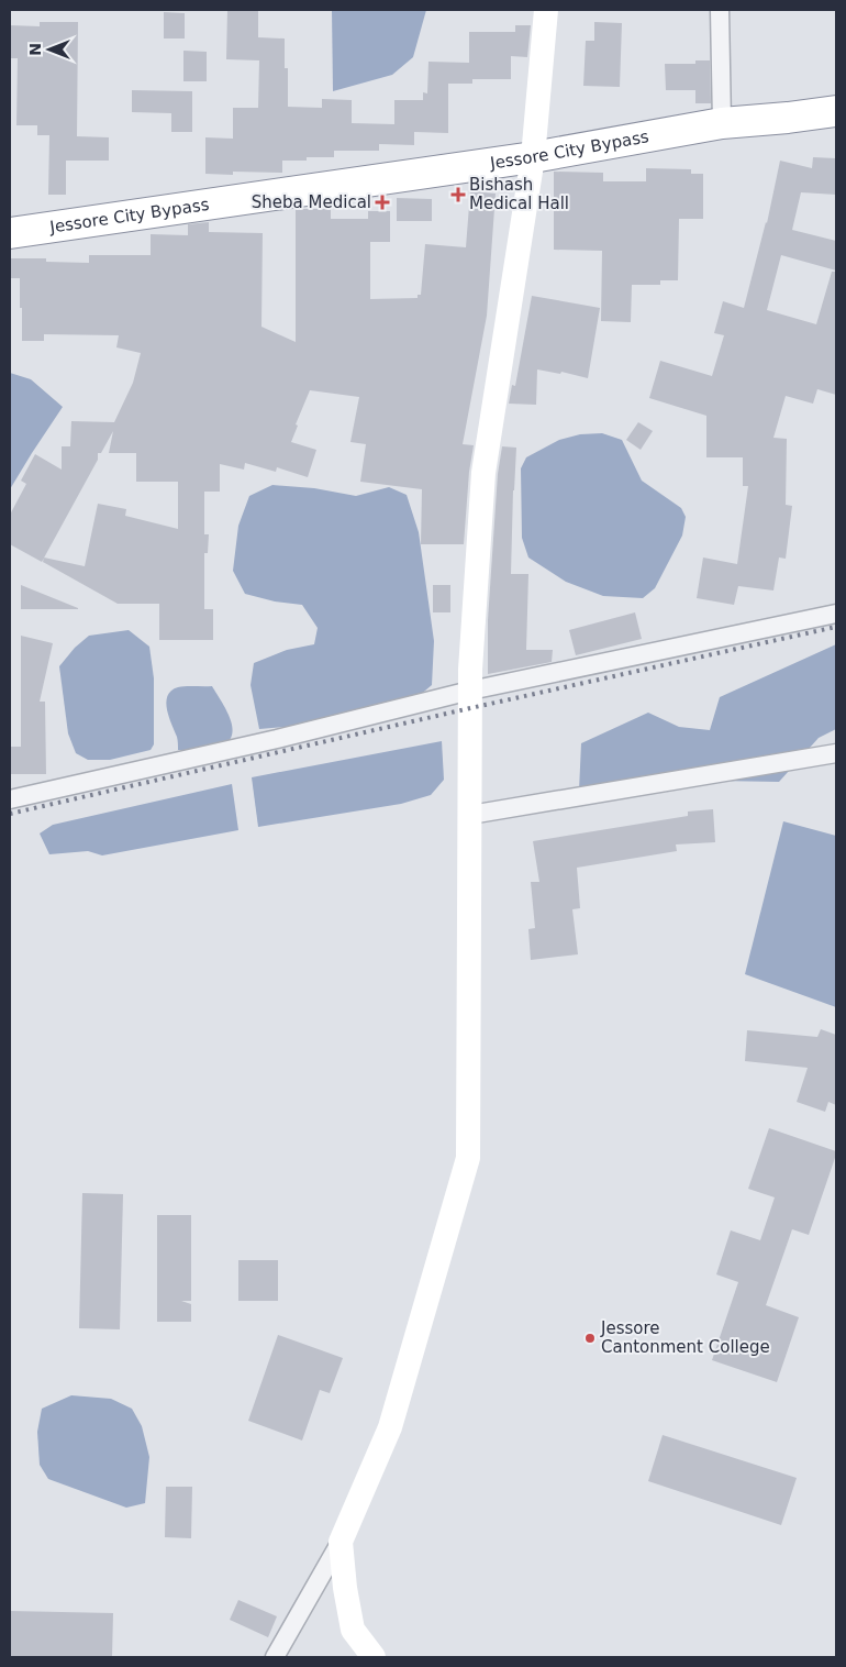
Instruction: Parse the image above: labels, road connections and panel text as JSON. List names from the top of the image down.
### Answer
{
  "streets": {
    "highway": ["Jessore City Bypass"]
  },
  "places": {
    "health": ["Bishash Medical Hall", "Sheba Medical"],
    "other": ["Jessore Cantonment College"]
  },
  "north": "left"
}
